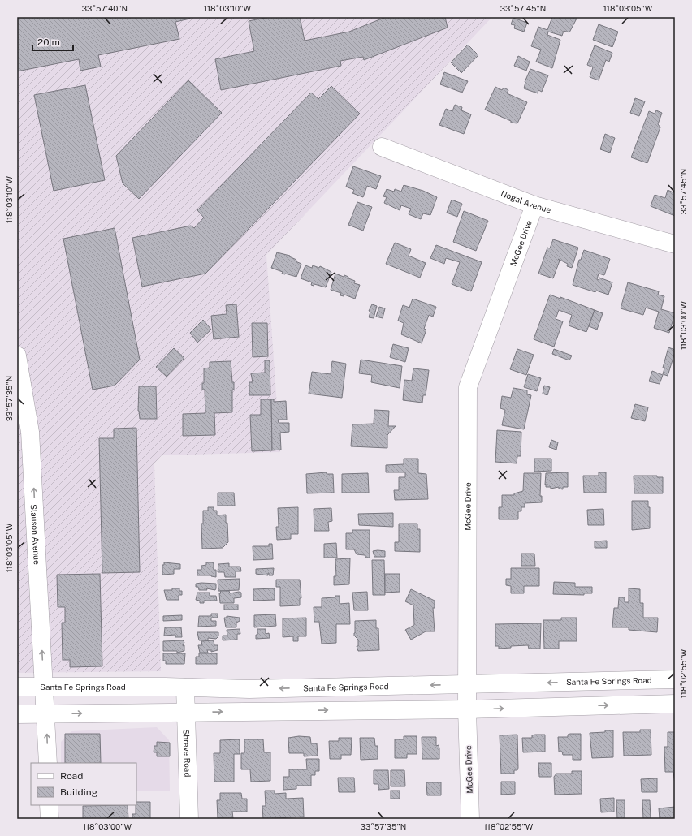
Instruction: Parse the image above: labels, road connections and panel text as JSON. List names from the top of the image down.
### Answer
{
  "streets": {
    "main road": [
      "Nogal Avenue",
      "McGee Drive",
      "Slauson Avenue",
      "Santa Fe Springs Road",
      "Shreve Road"
    ]
  },
  "crossings": [
    ["Nogal Avenue", "McGee Drive"],
    ["McGee Drive", "Santa Fe Springs Road"],
    ["Slauson Avenue", "Santa Fe Springs Road"],
    ["Santa Fe Springs Road", "Shreve Road"]
  ],
  "one_way": ["Slauson Avenue"],
  "legend": ["Road", "Building"],
  "scale_bar": "20 m",
  "coordinates": [
    "33°57'40\"N",
    "118°03'10\"W",
    "33°57'45\"N",
    "118°03'05\"W",
    "118°03'00\"W",
    "33°57'35\"N",
    "118°02'55\"W"
  ]
}
